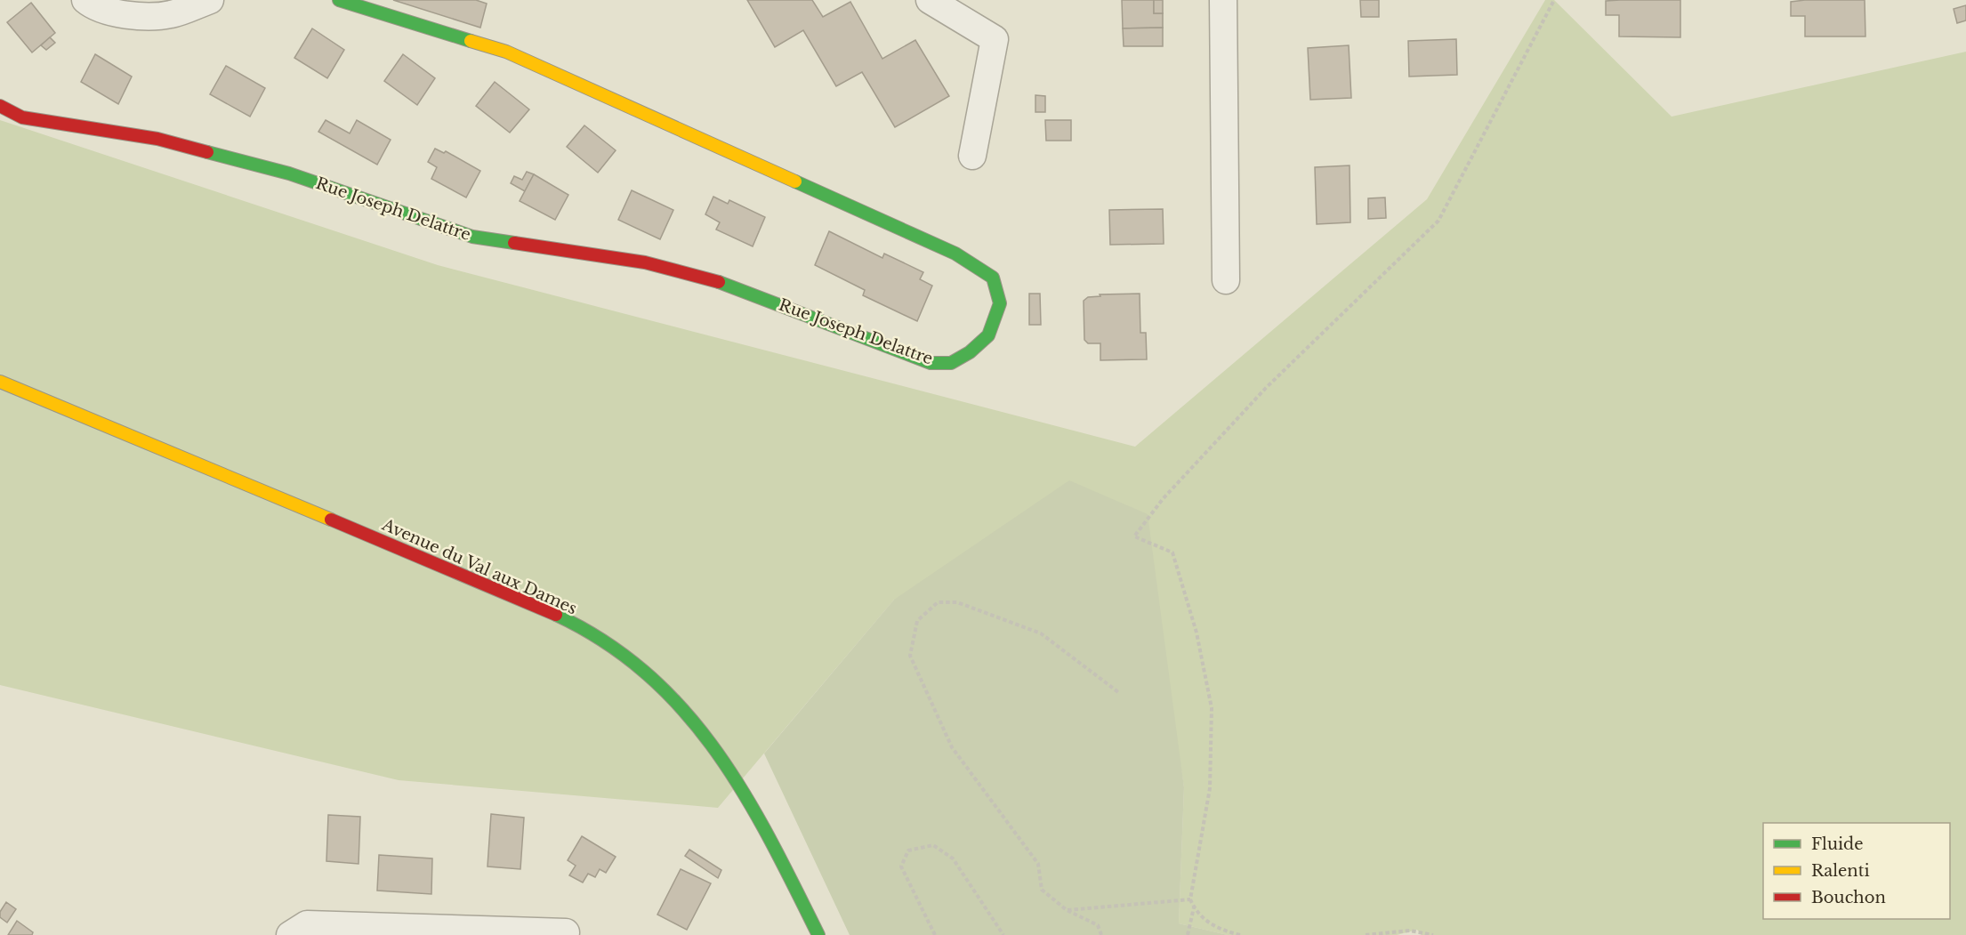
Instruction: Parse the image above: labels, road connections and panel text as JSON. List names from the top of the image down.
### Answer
{
  "streets": {
    "street": ["Rue Joseph Delattre", "Avenue du Val aux Dames"]
  },
  "legend": ["Fluide", "Ralenti", "Bouchon"]
}
